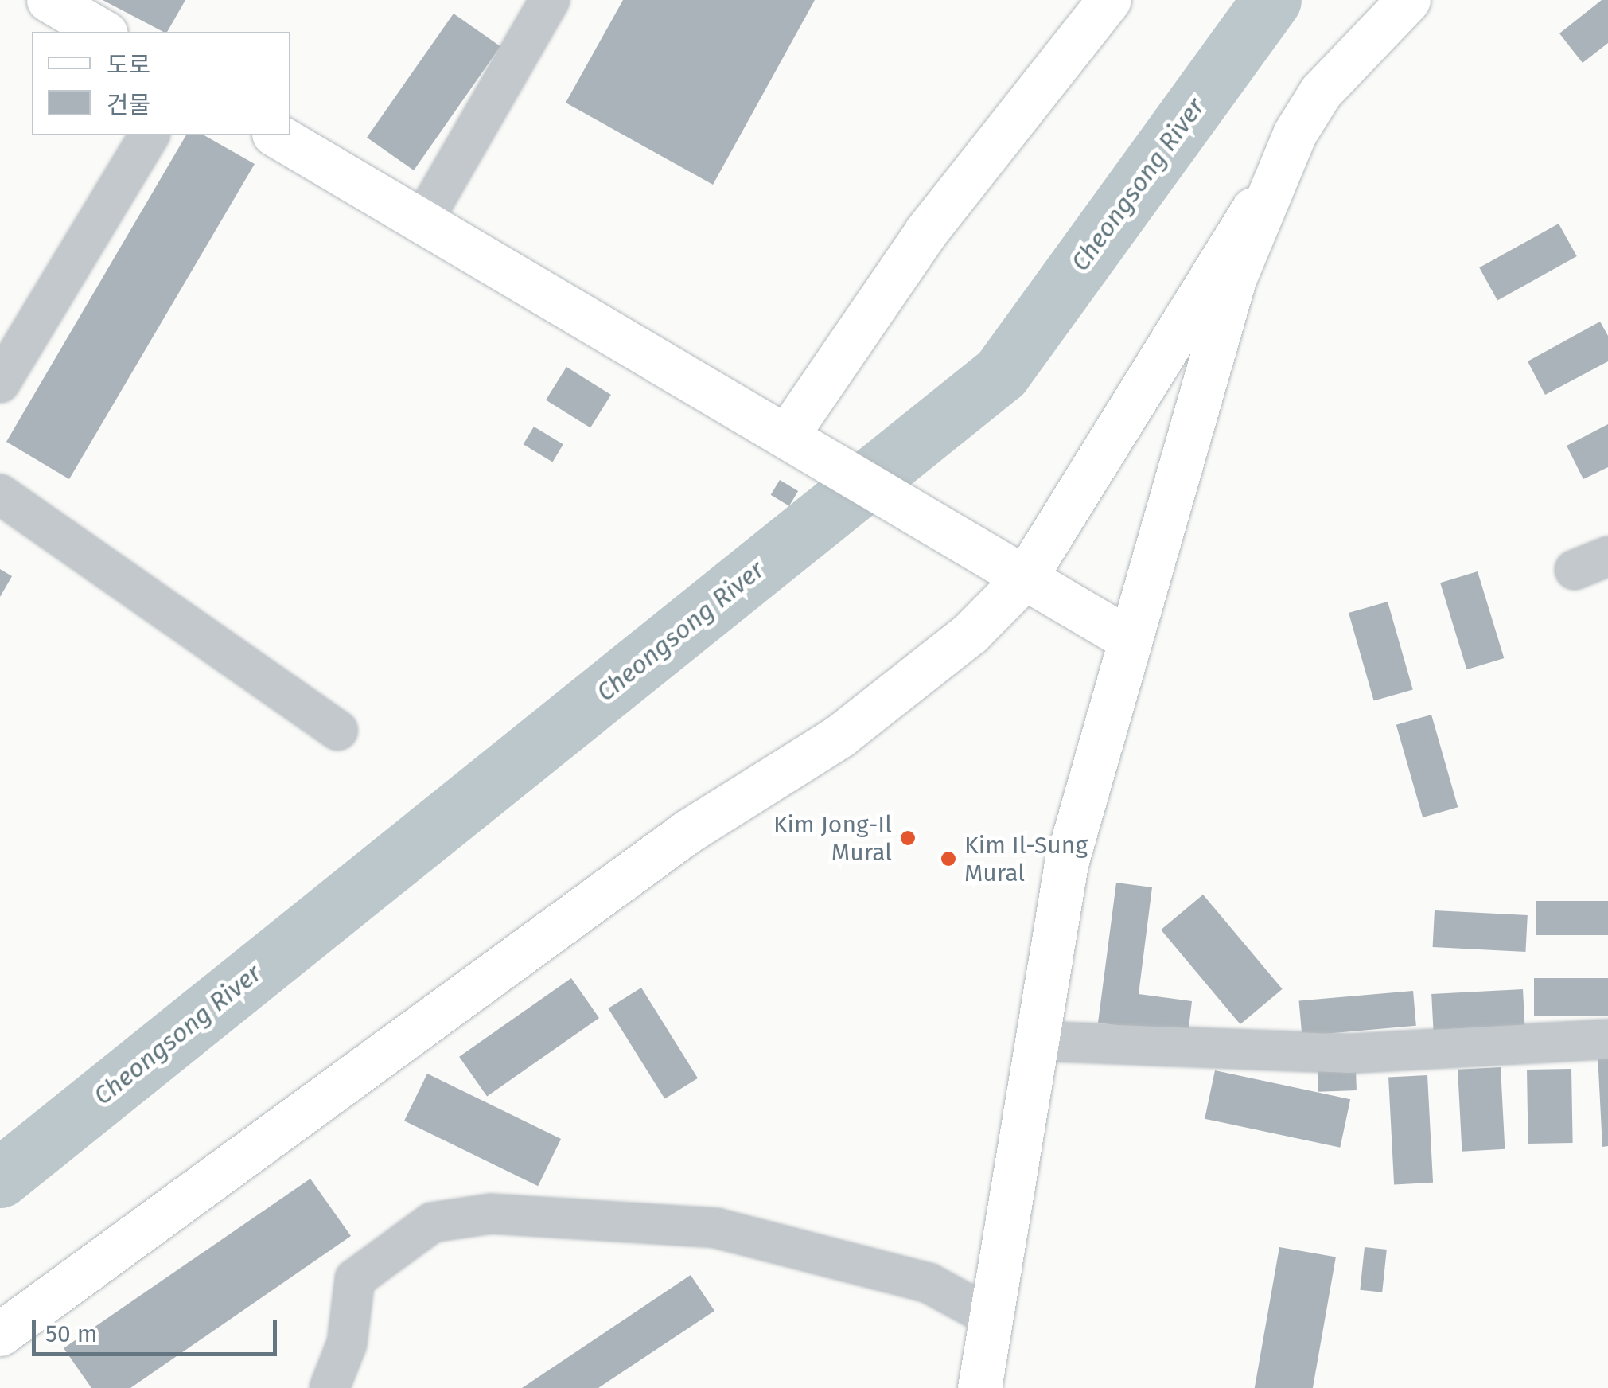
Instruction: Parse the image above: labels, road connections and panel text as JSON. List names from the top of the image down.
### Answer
{
  "water": ["Cheongsong River"],
  "places": ["Kim Jong-Il Mural", "Kim Il-Sung Mural"],
  "legend": ["도로", "건물"],
  "scale_bar": "50 m"
}
